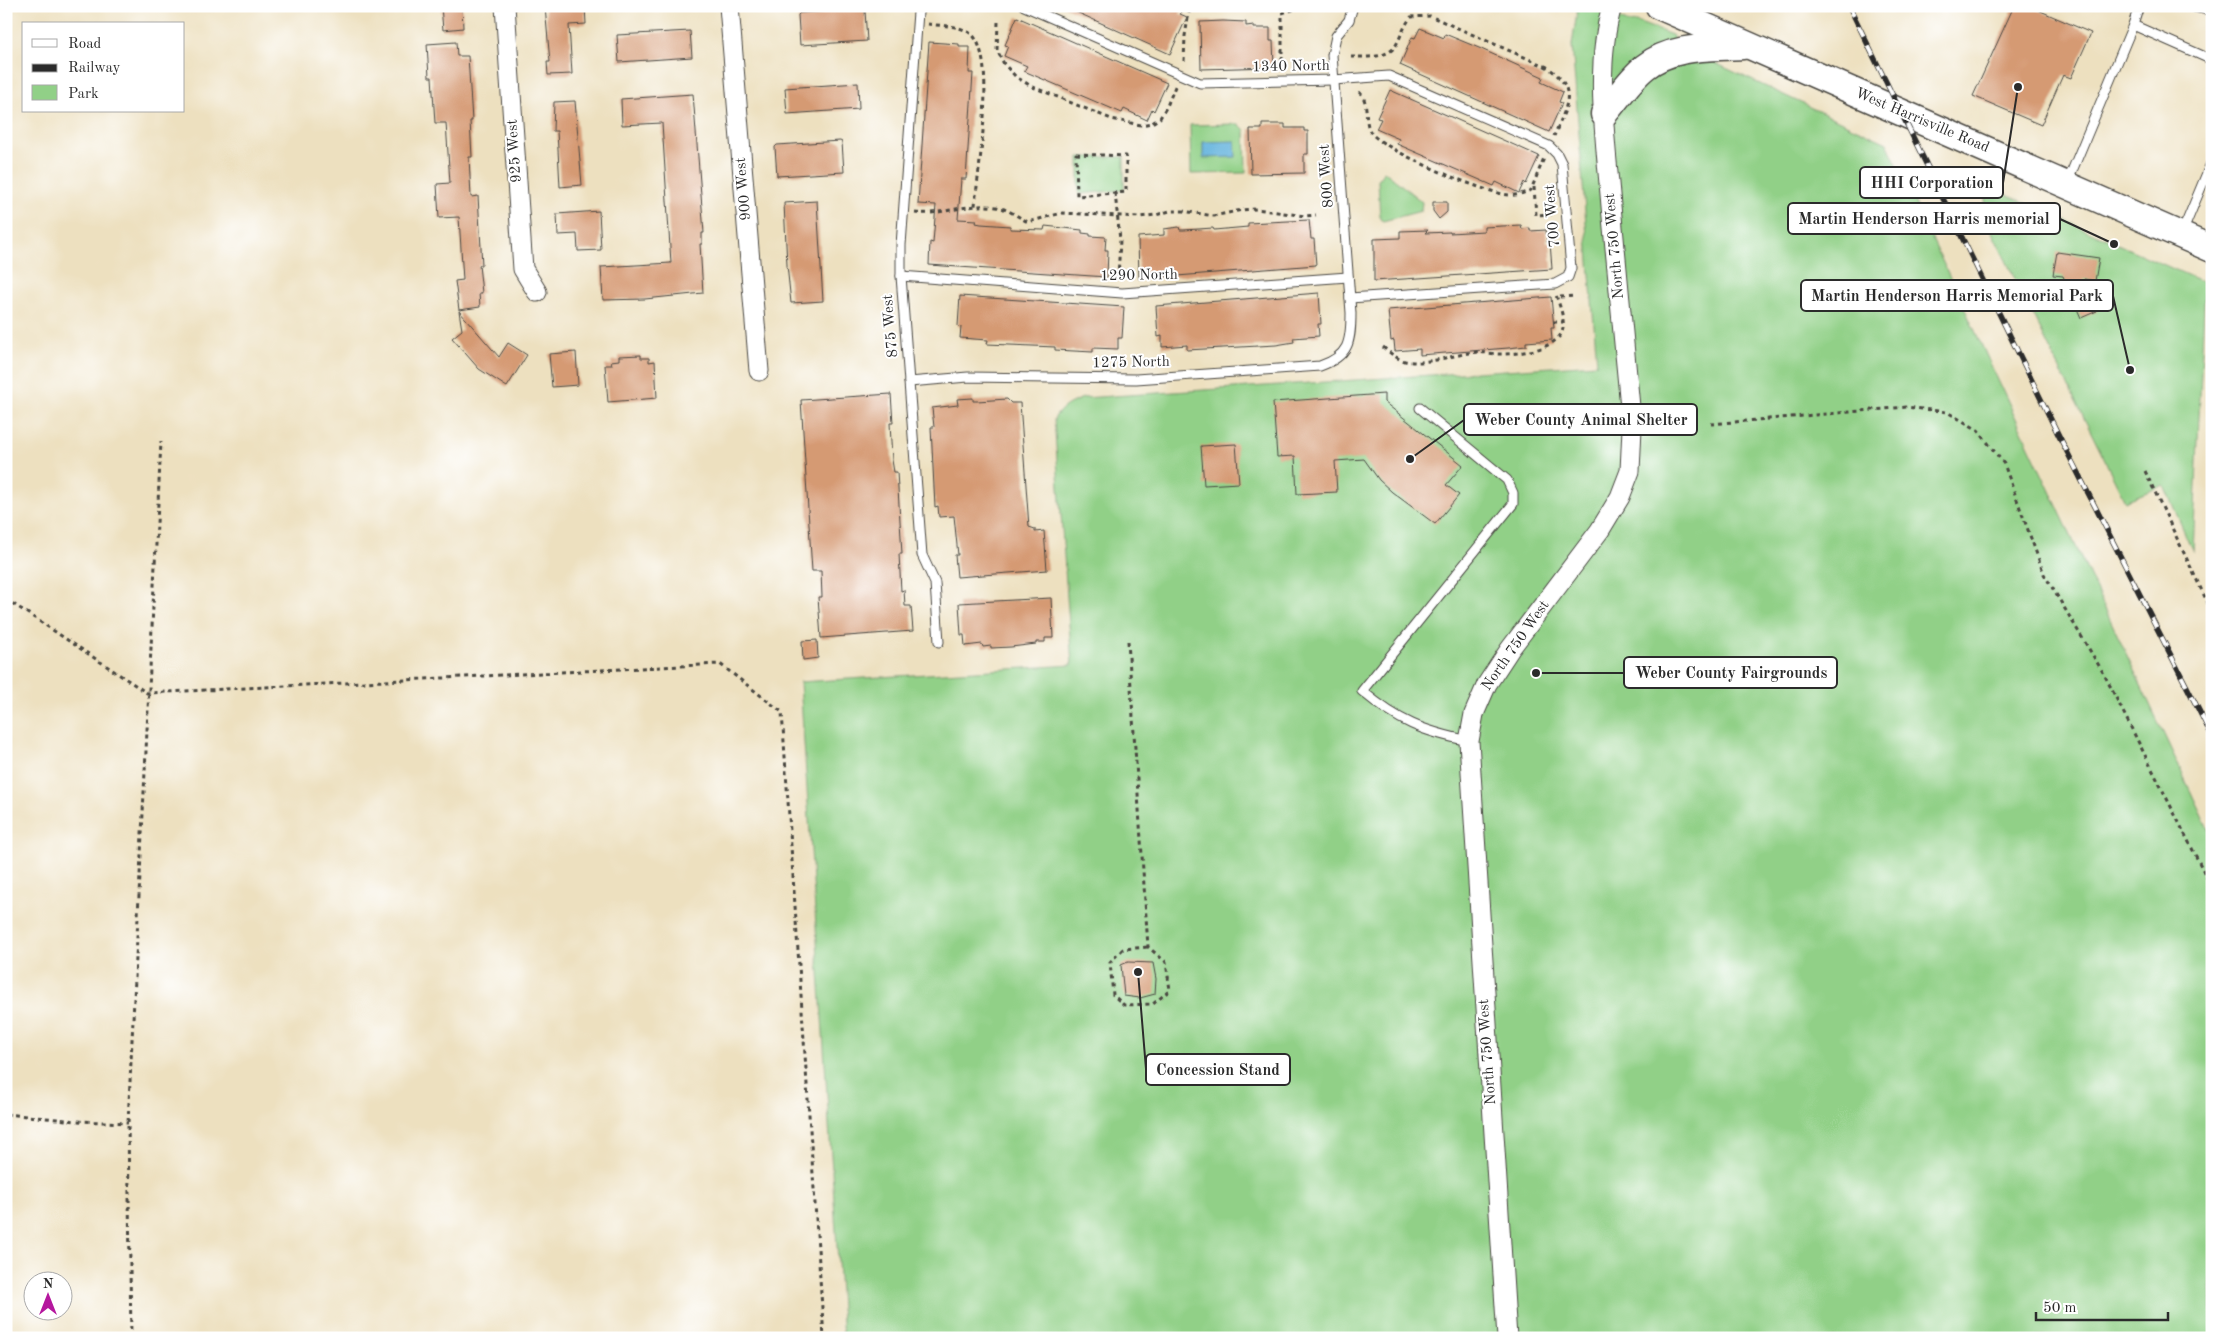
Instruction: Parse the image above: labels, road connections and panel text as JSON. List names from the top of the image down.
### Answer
{
  "streets": {
    "main road": ["West Harrisville Road"],
    "street": ["925 West", "900 West", "North 750 West"],
    "lane": [
      "1340 North",
      "800 West",
      "700 West",
      "1290 North",
      "875 West",
      "1275 North"
    ]
  },
  "crossings": [
    ["1340 North", "800 West"],
    ["1340 North", "700 West"],
    ["800 West", "700 West"],
    ["800 West", "1290 North"],
    ["800 West", "1275 North"],
    ["1290 North", "875 West"],
    ["875 West", "1275 North"]
  ],
  "places": [
    "HHI Corporation",
    "Martin Henderson Harris memorial",
    "Martin Henderson Harris Memorial Park",
    "Weber County Animal Shelter",
    "Weber County Fairgrounds",
    "Concession Stand"
  ],
  "legend": ["Road", "Railway", "Park"],
  "scale_bar": "50 m",
  "north": "top"
}
